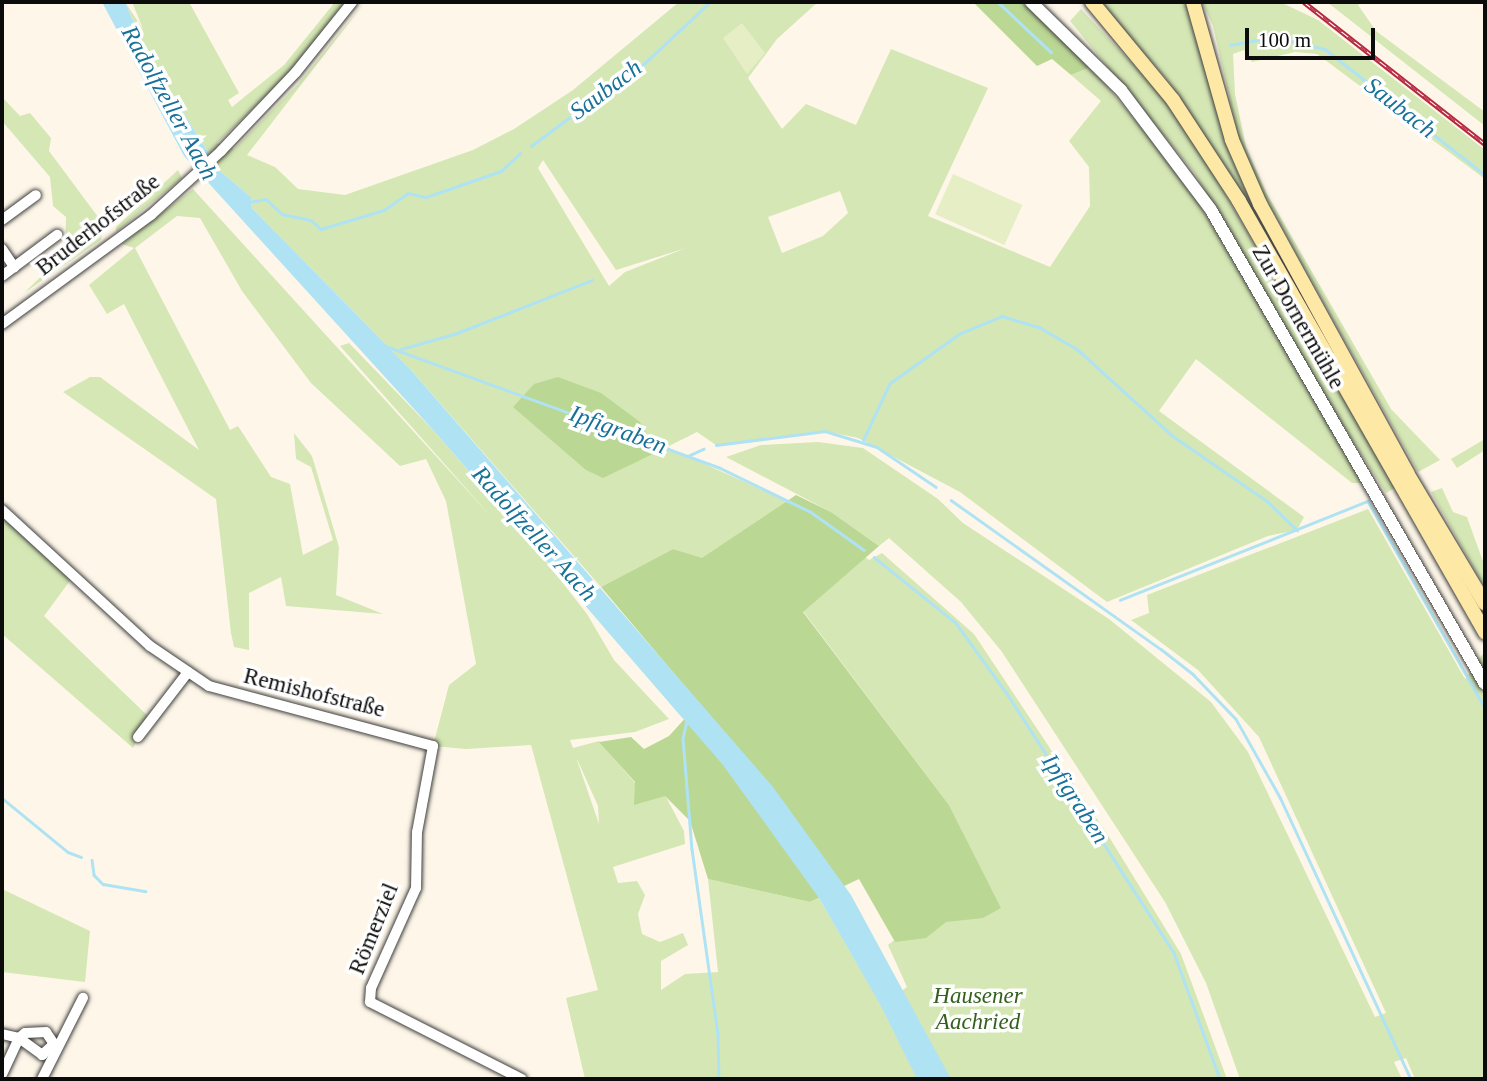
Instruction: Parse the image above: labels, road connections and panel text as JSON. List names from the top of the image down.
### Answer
{
  "streets": {
    "street": [
      "Bruderhofstraße",
      "Zur Dornermühle",
      "Remishofstraße",
      "Römerziel"
    ]
  },
  "crossings": [
    ["Remishofstraße", "Römerziel"]
  ],
  "water": ["Saubach", "Radolfzeller Aach", "Ipfigraben"],
  "parks": ["Hausener Aachried"],
  "scale_bar": "100 m"
}
